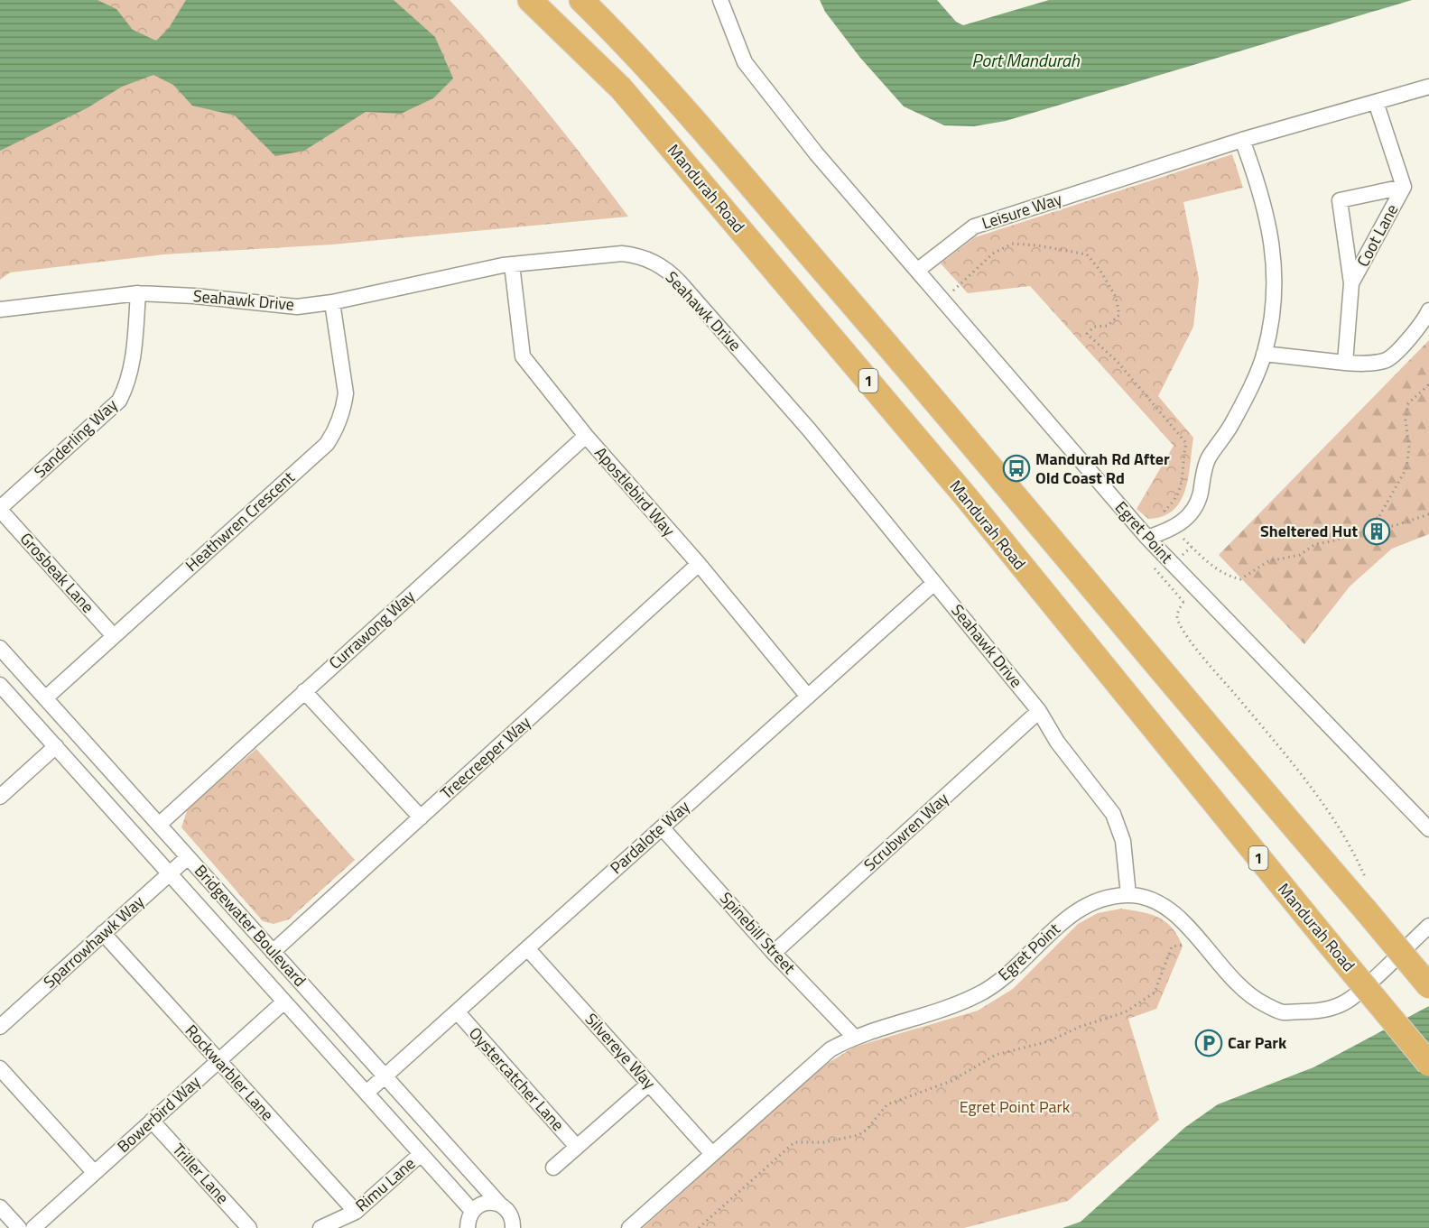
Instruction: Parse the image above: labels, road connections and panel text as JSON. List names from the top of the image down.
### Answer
{
  "streets": {
    "highway": ["Mandurah Road", "1"],
    "street": [
      "Leisure Way",
      "Coot Lane",
      "Seahawk Drive",
      "Sanderling Way",
      "Apostlebird Way",
      "Heathwren Crescent",
      "Egret Point",
      "Grosbeak Lane",
      "Currawong Way",
      "Treecreeper Way",
      "Scrubwren Way",
      "Pardalote Way",
      "Bridgewater Boulevard",
      "Spinebill Street",
      "Sparrowhawk Way",
      "Silvereye Way",
      "Rockwarbler Lane",
      "Oystercatcher Lane",
      "Bowerbird Way",
      "Triller Lane",
      "Rimu Lane"
    ]
  },
  "crossings": [
    ["Leisure Way", "Coot Lane"],
    ["Leisure Way", "Egret Point"],
    ["Seahawk Drive", "Sanderling Way"],
    ["Seahawk Drive", "Apostlebird Way"],
    ["Seahawk Drive", "Heathwren Crescent"],
    ["Seahawk Drive", "Egret Point"],
    ["Seahawk Drive", "Scrubwren Way"],
    ["Seahawk Drive", "Pardalote Way"],
    ["Sanderling Way", "Grosbeak Lane"],
    ["Apostlebird Way", "Currawong Way"],
    ["Apostlebird Way", "Treecreeper Way"],
    ["Apostlebird Way", "Pardalote Way"],
    ["Heathwren Crescent", "Grosbeak Lane"],
    ["Heathwren Crescent", "Bridgewater Boulevard"],
    ["Egret Point", "Spinebill Street"],
    ["Egret Point", "Silvereye Way"],
    ["Currawong Way", "Bridgewater Boulevard"],
    ["Treecreeper Way", "Bridgewater Boulevard"],
    ["Scrubwren Way", "Spinebill Street"],
    ["Pardalote Way", "Bridgewater Boulevard"],
    ["Pardalote Way", "Spinebill Street"],
    ["Pardalote Way", "Silvereye Way"],
    ["Pardalote Way", "Oystercatcher Lane"],
    ["Bridgewater Boulevard", "Sparrowhawk Way"],
    ["Bridgewater Boulevard", "Bowerbird Way"],
    ["Bridgewater Boulevard", "Rimu Lane"],
    ["Sparrowhawk Way", "Rockwarbler Lane"],
    ["Rockwarbler Lane", "Bowerbird Way"],
    ["Rockwarbler Lane", "Rimu Lane"],
    ["Bowerbird Way", "Triller Lane"]
  ],
  "water": ["Port Mandurah"],
  "parks": ["Egret Point Park"],
  "places": {
    "bus stop": ["Mandurah Rd After Old Coast Rd"],
    "building": ["Sheltered Hut"],
    "parking": ["Car Park"]
  }
}
